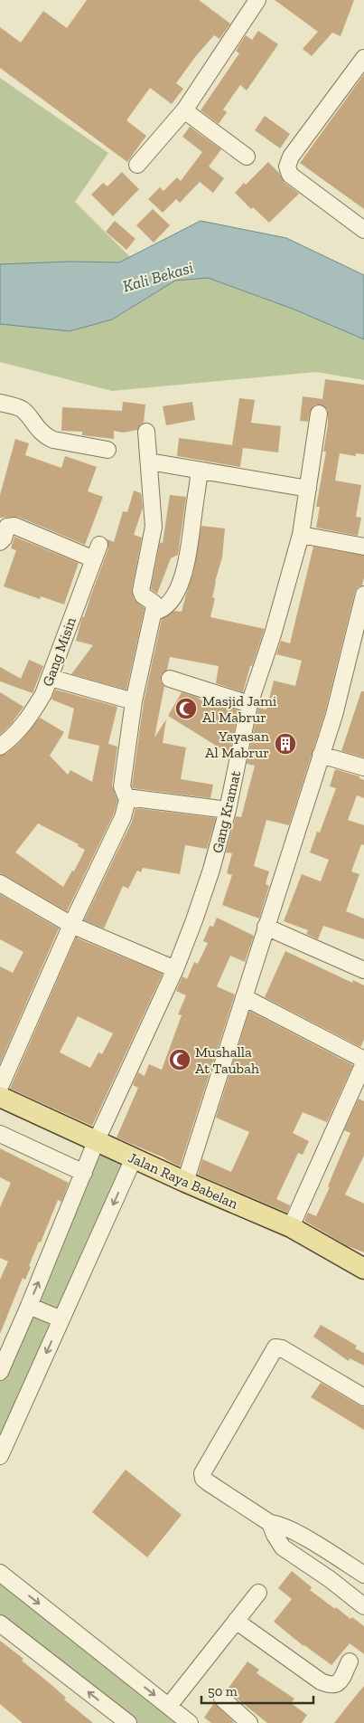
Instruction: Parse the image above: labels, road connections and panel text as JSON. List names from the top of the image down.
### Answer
{
  "streets": {
    "main road": ["Jalan Raya Babelan"],
    "street": ["Gang Misin", "Gang Kramat"]
  },
  "crossings": [
    ["Gang Kramat", "Jalan Raya Babelan"]
  ],
  "water": ["Kali Bekasi"],
  "places": {
    "mosque": ["Masjid Jami Al Mabrur", "Mushalla At Taubah"],
    "building": ["Yayasan Al Mabrur"]
  },
  "scale_bar": "50 m"
}
